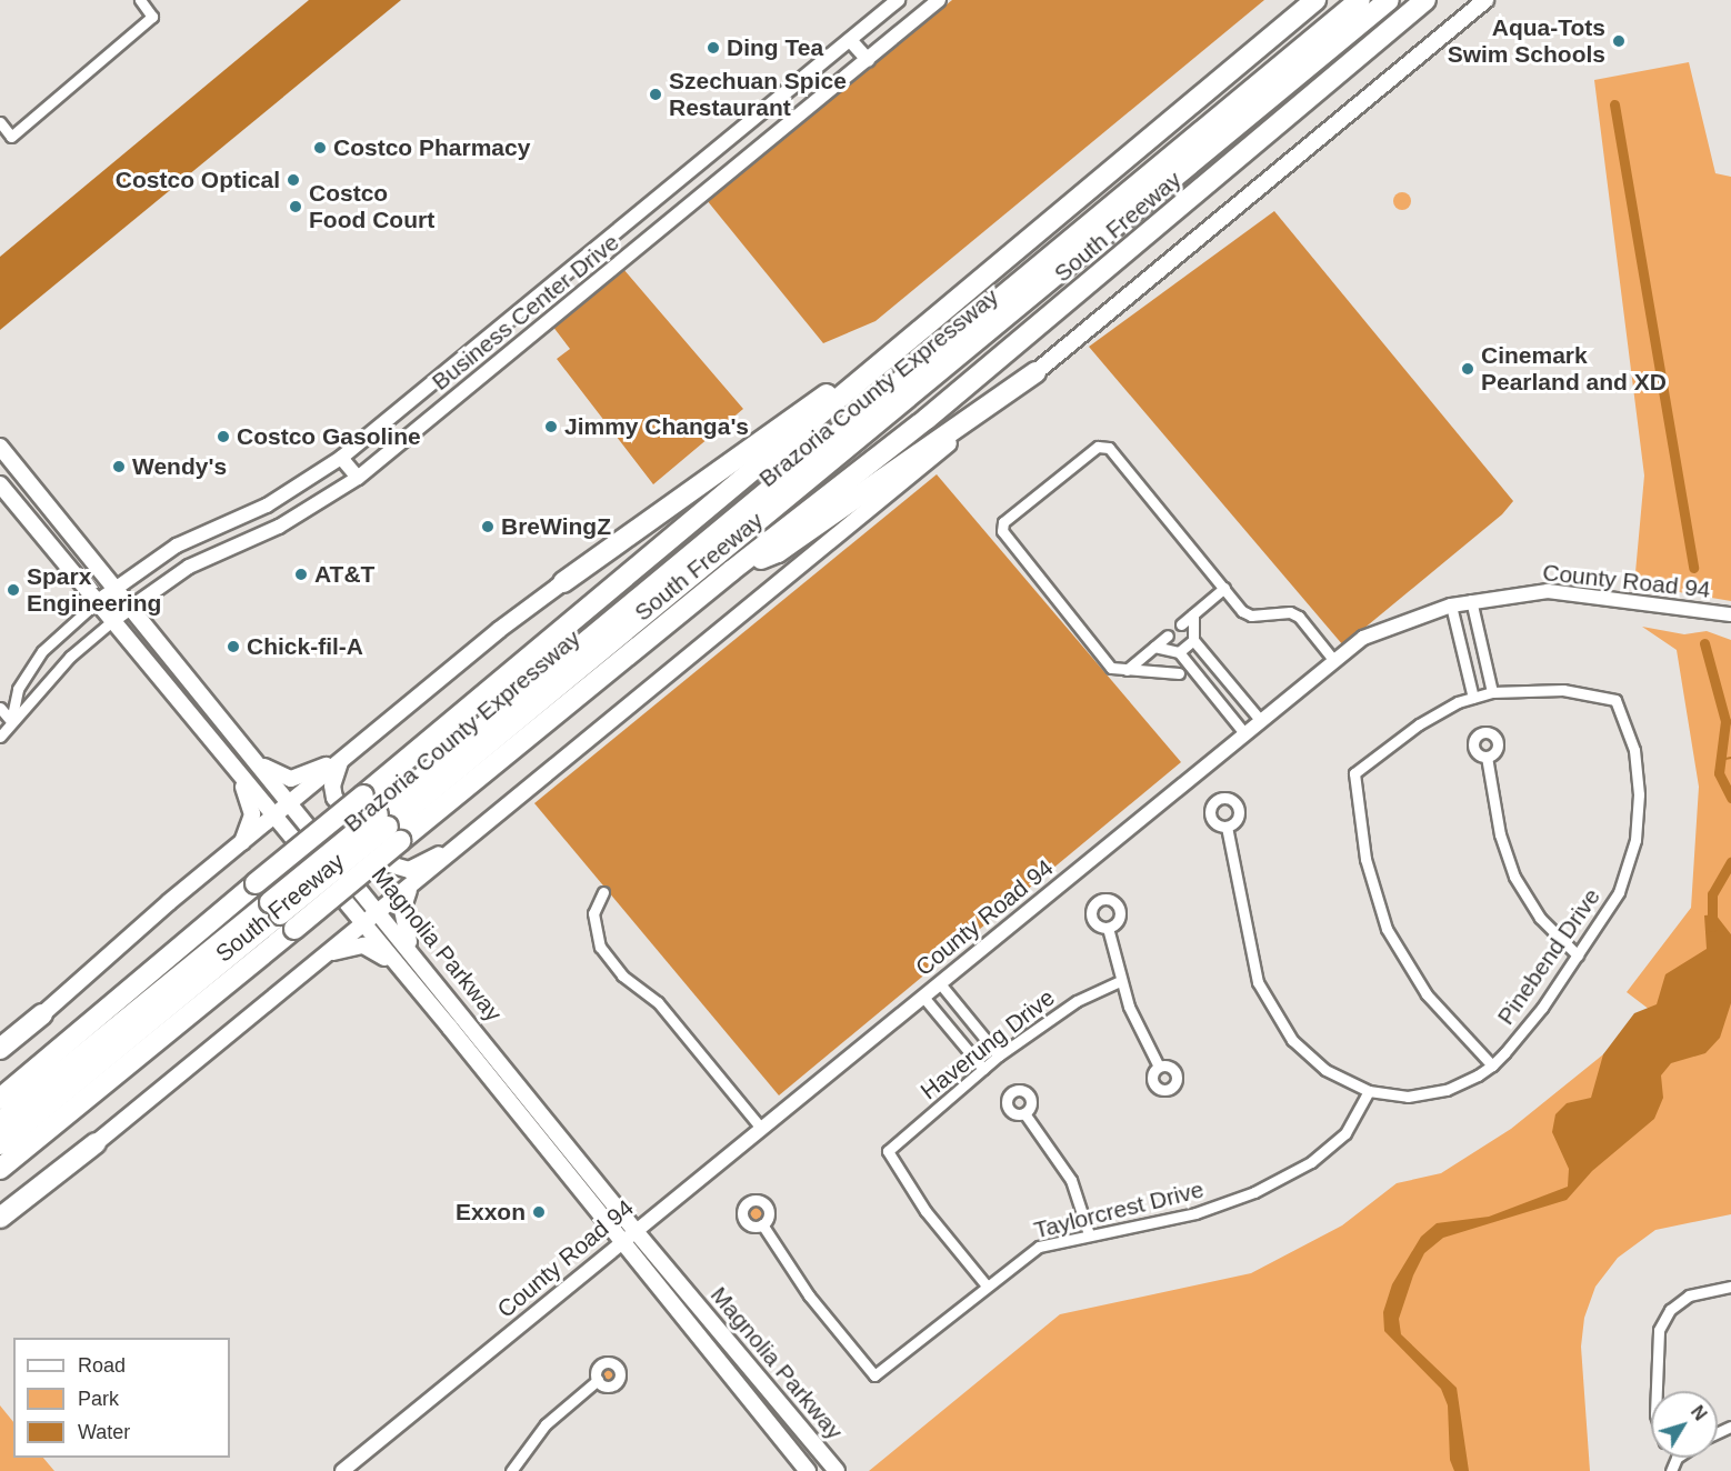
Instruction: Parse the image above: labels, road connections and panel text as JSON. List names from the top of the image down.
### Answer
{
  "streets": {
    "highway": ["South Freeway", "Brazoria County Expressway"],
    "main road": ["Magnolia Parkway"],
    "street": [
      "Business Center Drive",
      "County Road 94",
      "Pinebend Drive",
      "Haverung Drive",
      "Taylorcrest Drive"
    ]
  },
  "crossings": [
    ["South Freeway", "Brazoria County Expressway"],
    ["Business Center Drive", "Magnolia Parkway"],
    ["County Road 94", "Magnolia Parkway"],
    ["Pinebend Drive", "Taylorcrest Drive"],
    ["Haverung Drive", "Taylorcrest Drive"]
  ],
  "places": [
    "Aqua-Tots Swim Schools",
    "Ding Tea",
    "Szechuan Spice Restaurant",
    "Costco Pharmacy",
    "Costco Optical",
    "Costco Food Court",
    "Cinemark Pearland and XD",
    "Jimmy Changa's",
    "Costco Gasoline",
    "Wendy's",
    "BreWingZ",
    "AT&T",
    "Sparx Engineering",
    "Chick-fil-A",
    "Exxon"
  ],
  "legend": ["Road", "Park", "Water"],
  "north": "top right"
}
